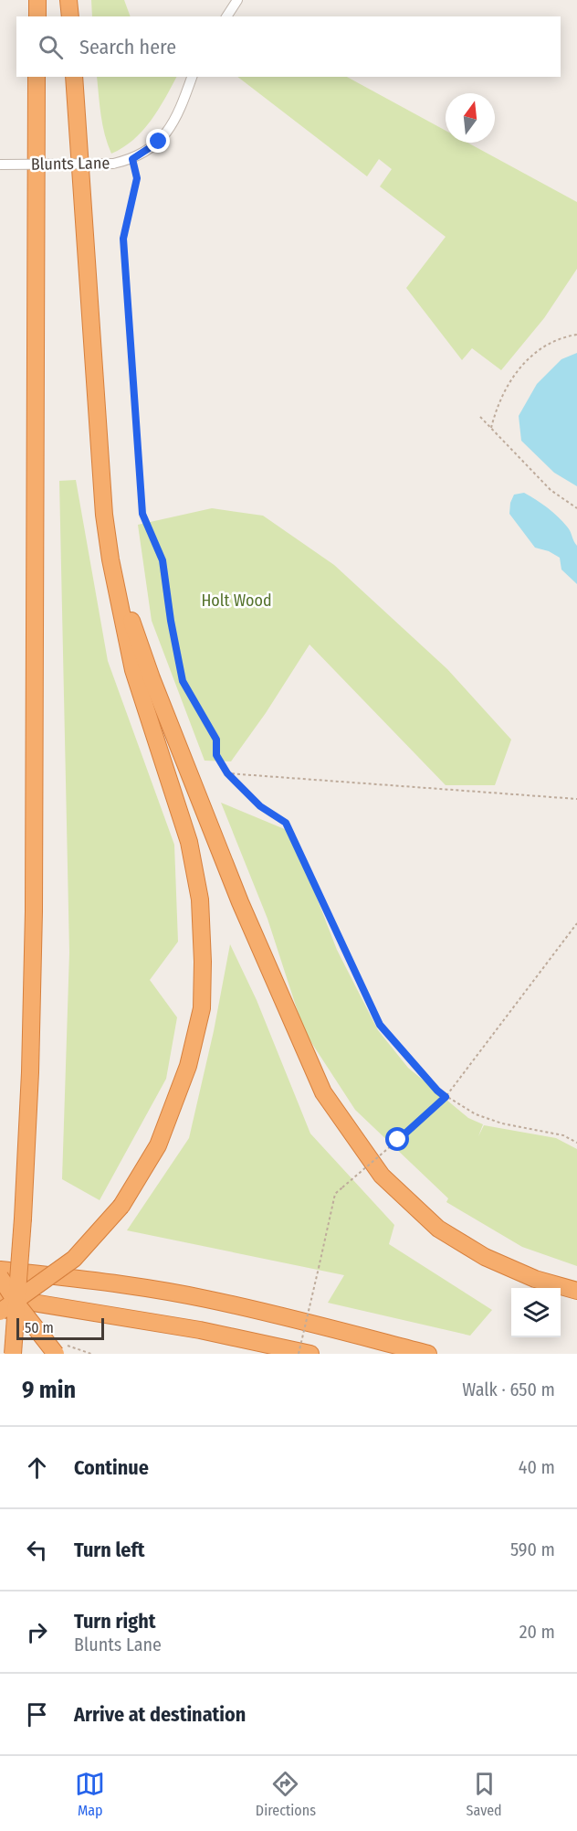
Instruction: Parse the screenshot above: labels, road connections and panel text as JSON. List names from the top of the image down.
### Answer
{
  "streets": {
    "street": ["Blunts Lane"]
  },
  "parks": ["Holt Wood"],
  "scale_bar": "50 m",
  "north": "top",
  "page": {
    "search": "Search here",
    "scale": "50 m",
    "heading": ["9 min", "Walk · 650 m"],
    "list": [
      ["Continue", "40 m"],
      ["Turn left", "590 m"],
      ["Turn right", "Blunts Lane", "20 m"],
      "Arrive at destination"
    ],
    "nav": ["Map", "Directions", "Saved"]
  }
}
